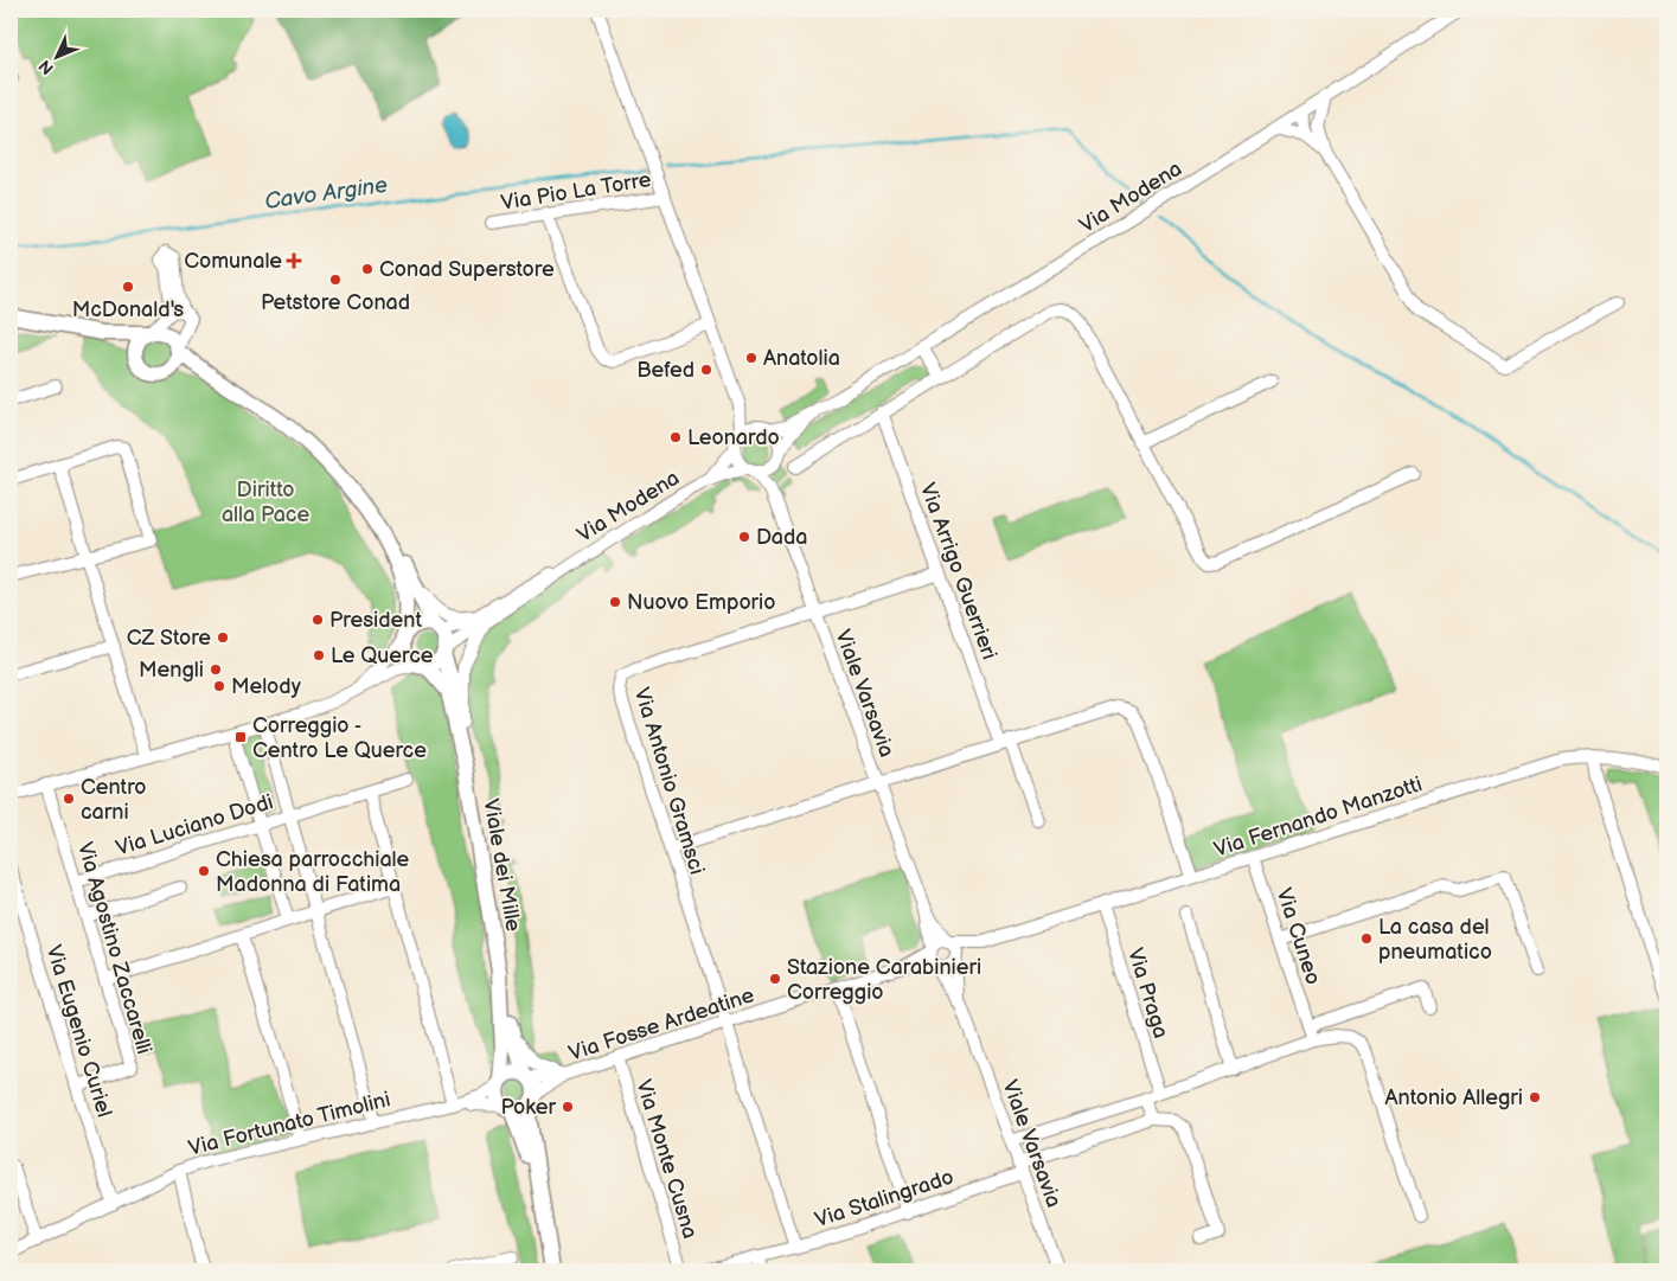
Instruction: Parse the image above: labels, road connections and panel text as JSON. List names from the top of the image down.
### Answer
{
  "streets": {
    "main road": ["Viale dei Mille"],
    "street": [
      "Via Pio La Torre",
      "Via Modena",
      "Via Arrigo Guerrieri",
      "Viale Varsavia",
      "Via Antonio Gramsci",
      "Via Fernando Manzotti",
      "Via Luciano Dodi",
      "Via Cuneo",
      "Via Agostino Zaccarelli",
      "Via Praga",
      "Via Fosse Ardeatine",
      "Via Eugenio Curiel",
      "Via Fortunato Timolini",
      "Via Monte Cusna",
      "Via Stalingrado"
    ]
  },
  "crossings": [
    ["Via Pio La Torre", "Via Modena"],
    ["Via Pio La Torre", "Viale Varsavia"],
    ["Via Modena", "Viale Varsavia"],
    ["Via Modena", "Viale dei Mille"],
    ["Viale Varsavia", "Via Antonio Gramsci"],
    ["Viale Varsavia", "Via Fernando Manzotti"],
    ["Viale Varsavia", "Via Fosse Ardeatine"],
    ["Viale Varsavia", "Via Stalingrado"],
    ["Via Antonio Gramsci", "Via Fosse Ardeatine"],
    ["Via Antonio Gramsci", "Via Stalingrado"],
    ["Via Fernando Manzotti", "Via Cuneo"],
    ["Via Fernando Manzotti", "Via Praga"],
    ["Via Fernando Manzotti", "Via Fosse Ardeatine"],
    ["Via Luciano Dodi", "Via Agostino Zaccarelli"],
    ["Viale dei Mille", "Via Fosse Ardeatine"],
    ["Viale dei Mille", "Via Fortunato Timolini"],
    ["Via Agostino Zaccarelli", "Via Eugenio Curiel"],
    ["Via Fosse Ardeatine", "Via Fortunato Timolini"],
    ["Via Fosse Ardeatine", "Via Monte Cusna"],
    ["Via Eugenio Curiel", "Via Fortunato Timolini"]
  ],
  "water": ["Cavo Argine"],
  "parks": ["Diritto alla Pace"],
  "places": {
    "health": ["Comunale"],
    "other": [
      "Conad Superstore",
      "Petstore Conad",
      "McDonald's",
      "Anatolia",
      "Befed",
      "Leonardo",
      "Dada",
      "Nuovo Emporio",
      "President",
      "CZ Store",
      "Le Querce",
      "Mengli",
      "Melody",
      "Centro carni",
      "Chiesa parrocchiale Madonna di Fatima",
      "La casa del pneumatico",
      "Stazione Carabinieri Correggio",
      "Antonio Allegri",
      "Poker"
    ],
    "transit": ["Correggio - Centro Le Querce"]
  },
  "north": "bottom left"
}
